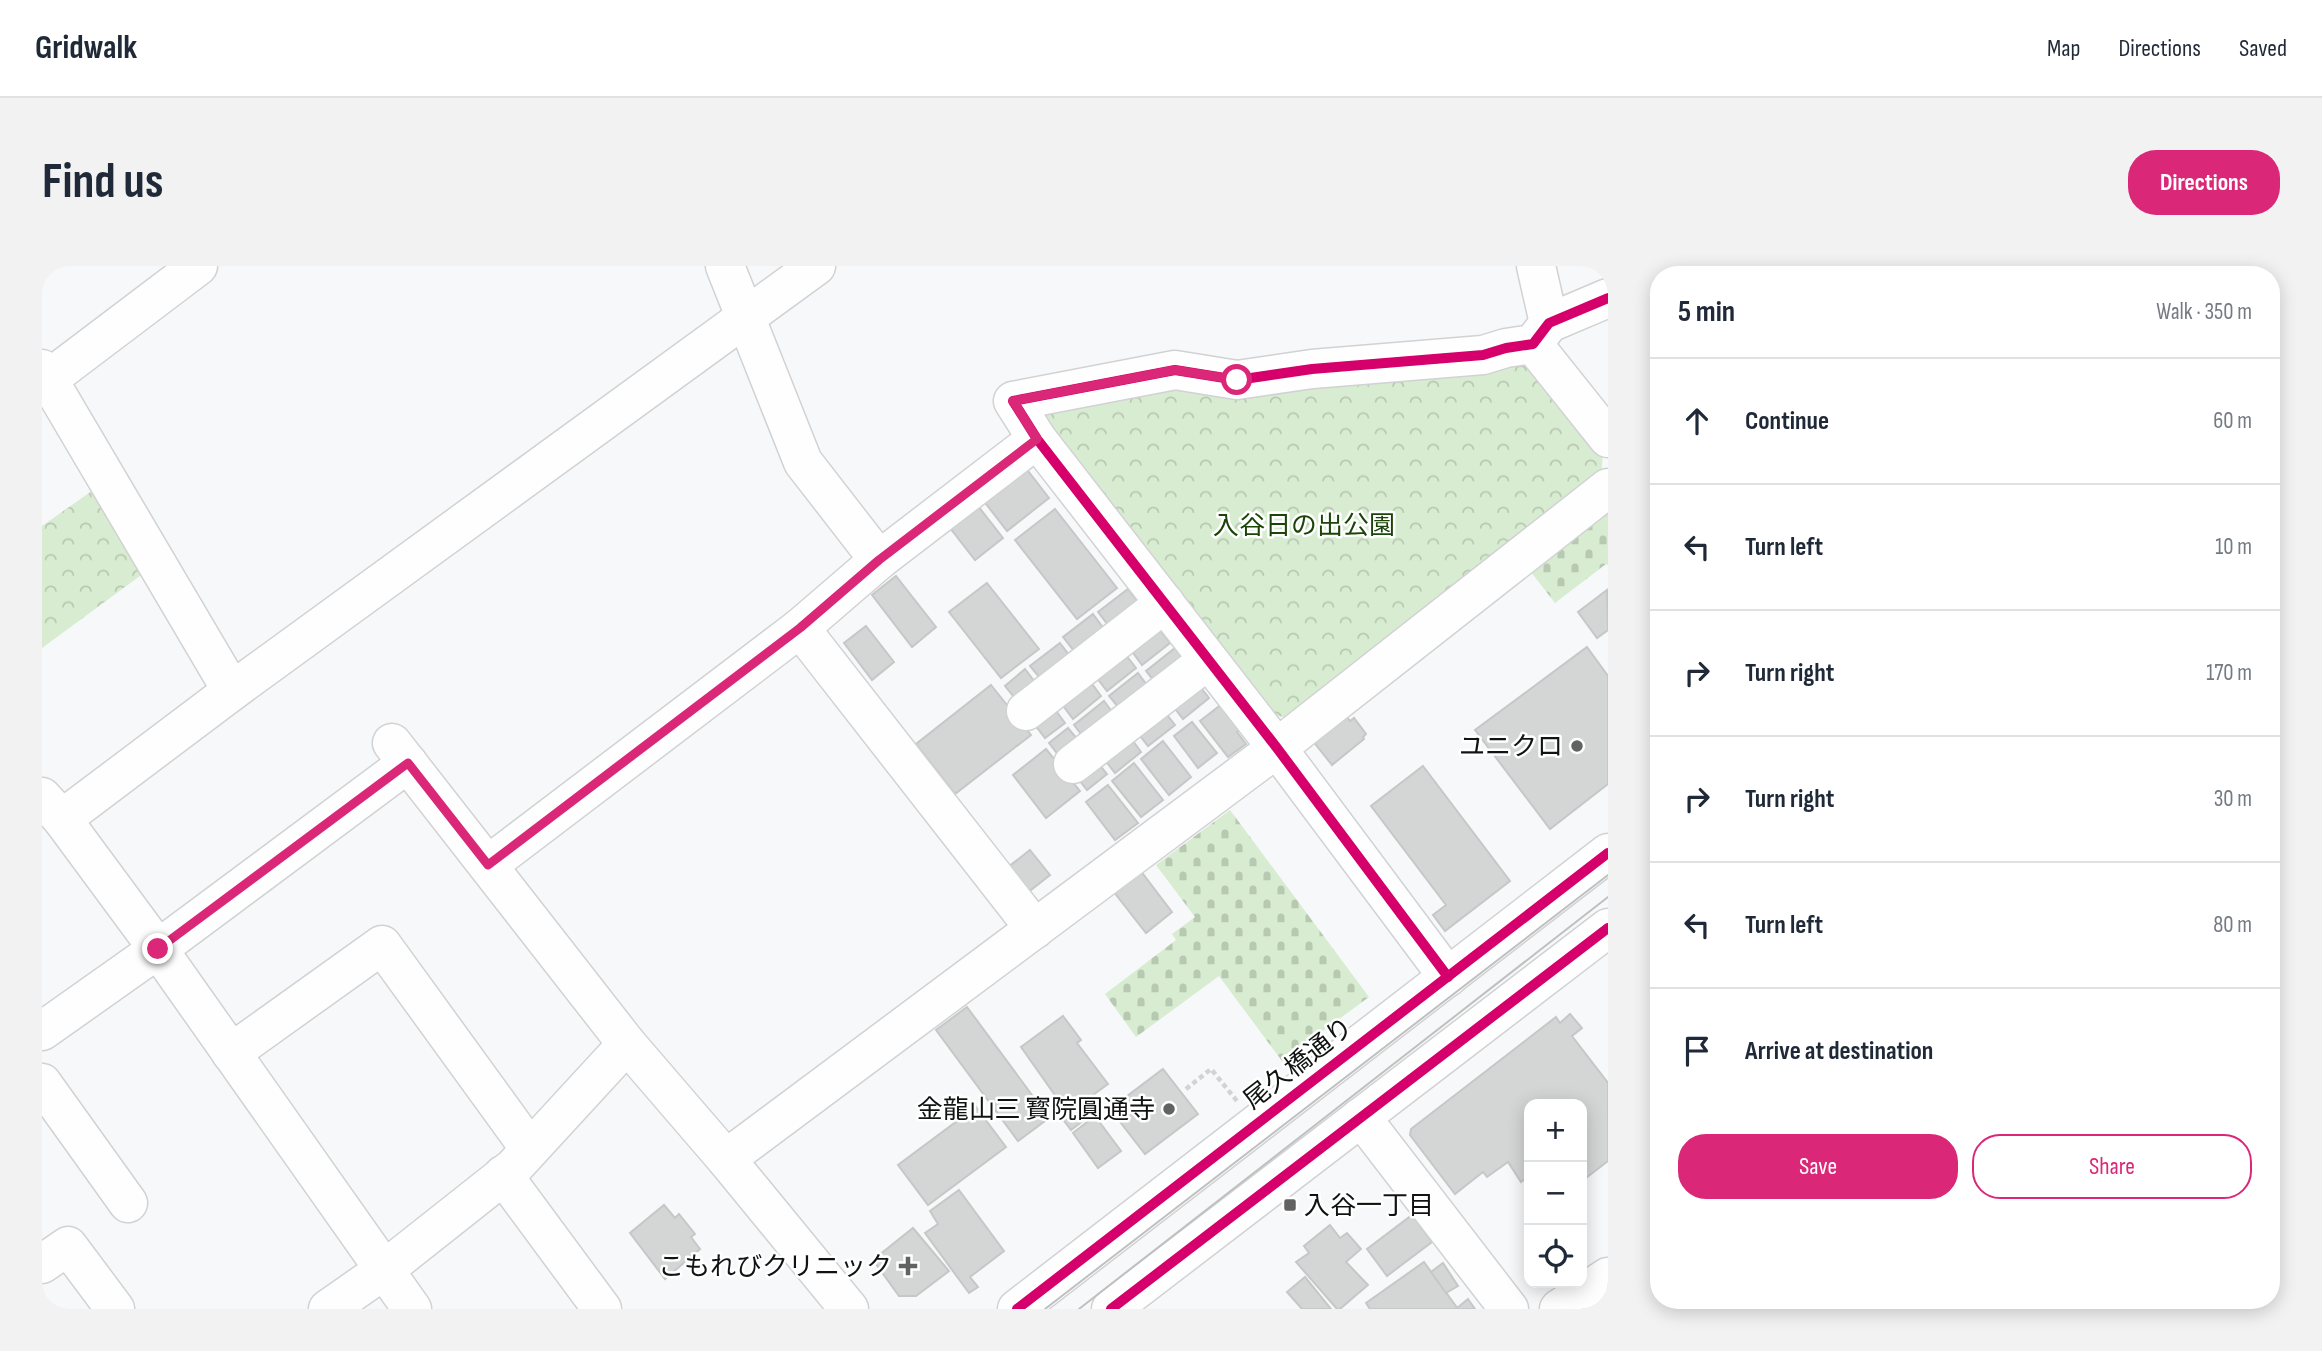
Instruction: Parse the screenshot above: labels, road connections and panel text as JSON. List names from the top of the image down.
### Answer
{
  "streets": {
    "street": ["尾久橋通り"]
  },
  "parks": ["入谷日の出公園"],
  "places": {
    "other": ["ユニクロ", "金龍山三 寳院圓通寺"],
    "transit": ["入谷一丁目"],
    "health": ["こもれびクリニック"]
  },
  "page": {
    "header": "Gridwalk",
    "nav": ["Map", "Directions", "Saved"],
    "buttons": [
      "Directions",
      ["Save", "Share"]
    ],
    "title": "Find us",
    "heading": ["5 min", "Walk · 350 m"],
    "list": [
      ["Continue", "60 m"],
      ["Turn left", "10 m"],
      ["Turn right", "170 m"],
      ["Turn right", "30 m"],
      ["Turn left", "80 m"],
      "Arrive at destination"
    ],
    "map_buttons": ["+", "−"]
  }
}
